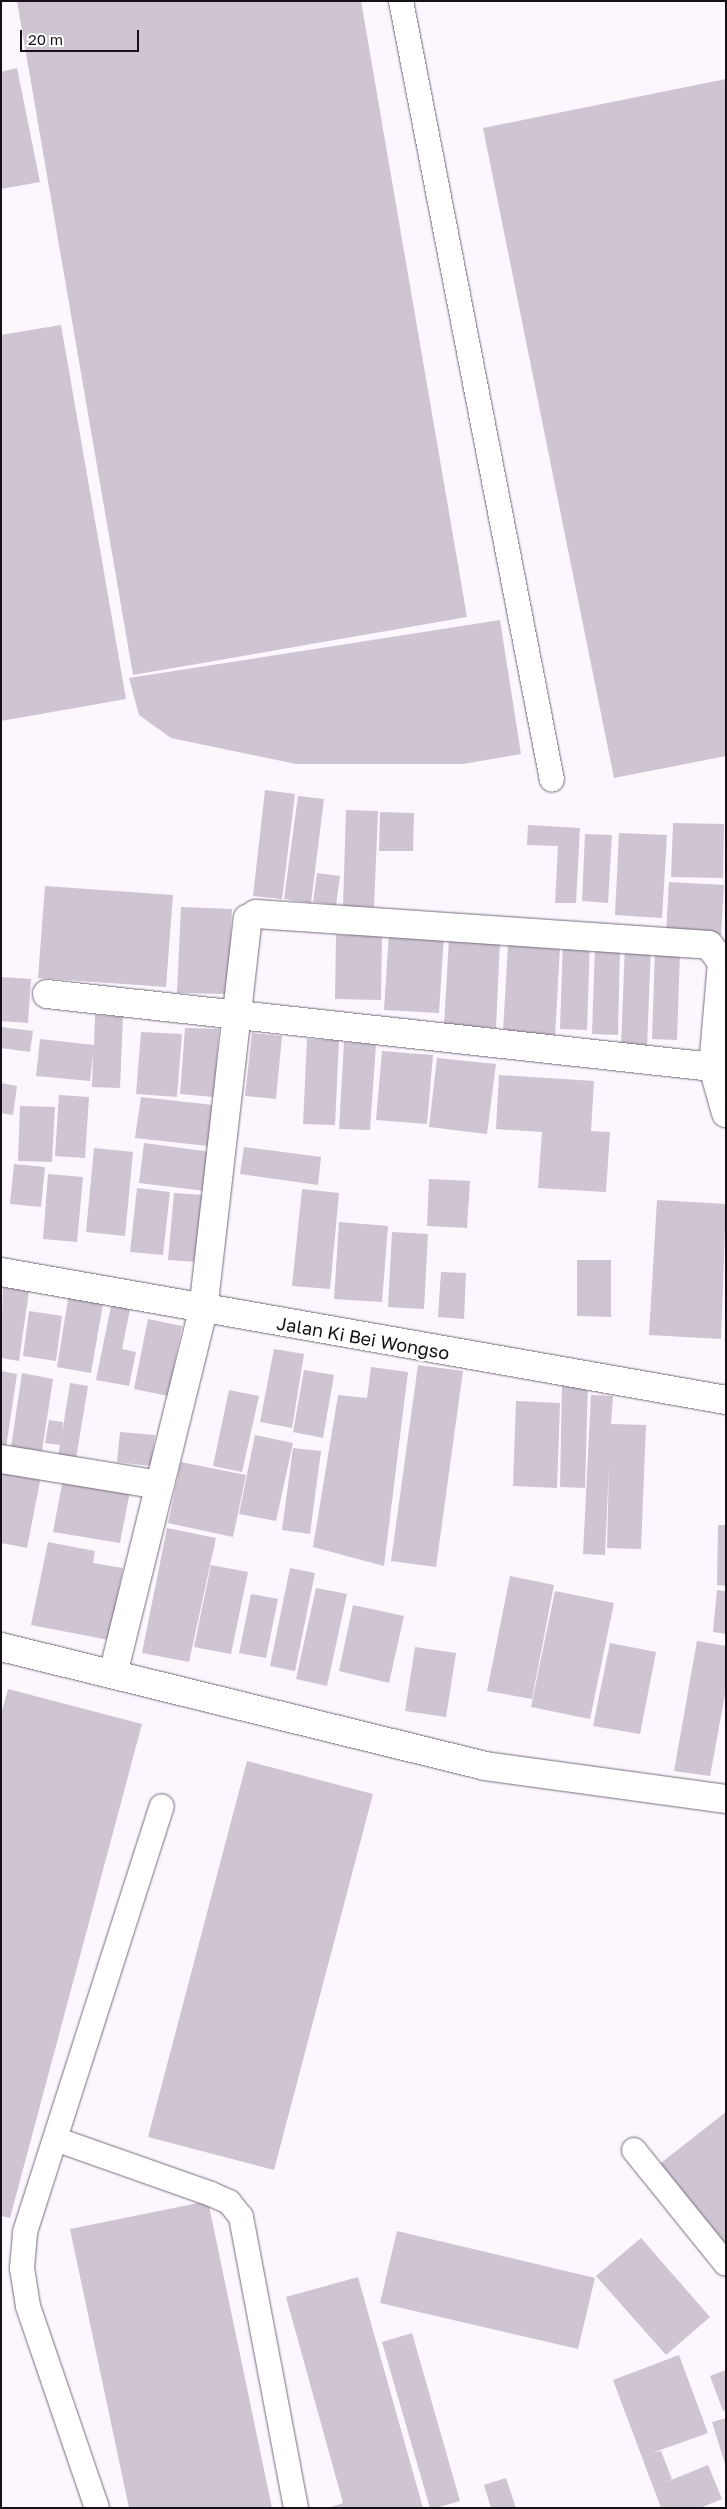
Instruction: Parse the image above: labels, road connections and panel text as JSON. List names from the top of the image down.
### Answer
{
  "streets": {
    "street": ["Jalan Ki Bei Wongso"]
  },
  "scale_bar": "20 m"
}
